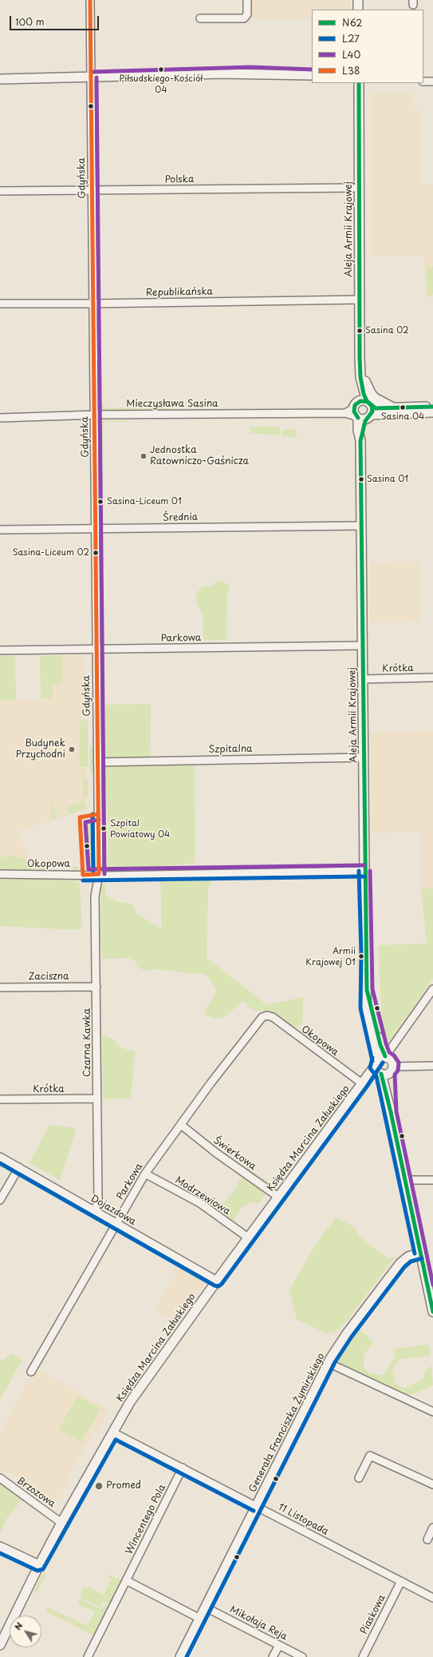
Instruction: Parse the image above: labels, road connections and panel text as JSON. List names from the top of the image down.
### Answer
{
  "streets": {
    "street": [
      "Gdyńska",
      "Polska",
      "Aleja Armii Krajowej",
      "Republikańska",
      "Mieczysława Sasina",
      "Średnia",
      "Parkowa",
      "Krótka",
      "Szpitalna",
      "Okopowa",
      "Zaciszna",
      "Czarna Kawka",
      "Księdza Marcina Załuskiego",
      "Świerkowa",
      "Modrzewiowa",
      "Dojazdowa",
      "Generała Franciszka Żymirskiego",
      "Brzozowa",
      "Wincentego Pola",
      "11 Listopada",
      "Piaskowa",
      "Mikołaja Reja"
    ]
  },
  "crossings": [
    ["Gdyńska", "Polska"],
    ["Gdyńska", "Republikańska"],
    ["Gdyńska", "Mieczysława Sasina"],
    ["Gdyńska", "Średnia"],
    ["Gdyńska", "Parkowa"],
    ["Gdyńska", "Szpitalna"],
    ["Gdyńska", "Okopowa"],
    ["Gdyńska", "Czarna Kawka"],
    ["Polska", "Aleja Armii Krajowej"],
    ["Aleja Armii Krajowej", "Republikańska"],
    ["Aleja Armii Krajowej", "Mieczysława Sasina"],
    ["Aleja Armii Krajowej", "Średnia"],
    ["Aleja Armii Krajowej", "Parkowa"],
    ["Aleja Armii Krajowej", "Krótka"],
    ["Aleja Armii Krajowej", "Szpitalna"],
    ["Aleja Armii Krajowej", "Okopowa"],
    ["Aleja Armii Krajowej", "Księdza Marcina Załuskiego"],
    ["Aleja Armii Krajowej", "Generała Franciszka Żymirskiego"],
    ["Parkowa", "Okopowa"],
    ["Parkowa", "Świerkowa"],
    ["Parkowa", "Modrzewiowa"],
    ["Parkowa", "Dojazdowa"],
    ["Krótka", "Czarna Kawka"],
    ["Okopowa", "Czarna Kawka"],
    ["Okopowa", "Księdza Marcina Załuskiego"],
    ["Zaciszna", "Czarna Kawka"],
    ["Czarna Kawka", "Dojazdowa"],
    ["Księdza Marcina Załuskiego", "Świerkowa"],
    ["Księdza Marcina Załuskiego", "Modrzewiowa"],
    ["Księdza Marcina Załuskiego", "Dojazdowa"],
    ["Księdza Marcina Załuskiego", "Brzozowa"],
    ["Księdza Marcina Załuskiego", "11 Listopada"],
    ["Generała Franciszka Żymirskiego", "11 Listopada"],
    ["Generała Franciszka Żymirskiego", "Mikołaja Reja"],
    ["Wincentego Pola", "11 Listopada"],
    ["11 Listopada", "Piaskowa"]
  ],
  "places": [
    "Piłsudskiego-Kościół 04",
    "Sasina 02",
    "Sasina 04",
    "Jednostka Ratowniczo-Gaśnicza",
    "Sasina 01",
    "Sasina-Liceum 01",
    "Sasina-Liceum 02",
    "Budynek Przychodni",
    "Szpital Powiatowy 04",
    "Armii Krajowej 01",
    "Promed"
  ],
  "lines": [
    "transit line L38",
    "transit line L40",
    "transit line N62",
    "transit line L27"
  ],
  "legend": [
    "N62",
    "L27",
    "L40",
    "L38"
  ],
  "scale_bar": "100 m",
  "north": "top left"
}
